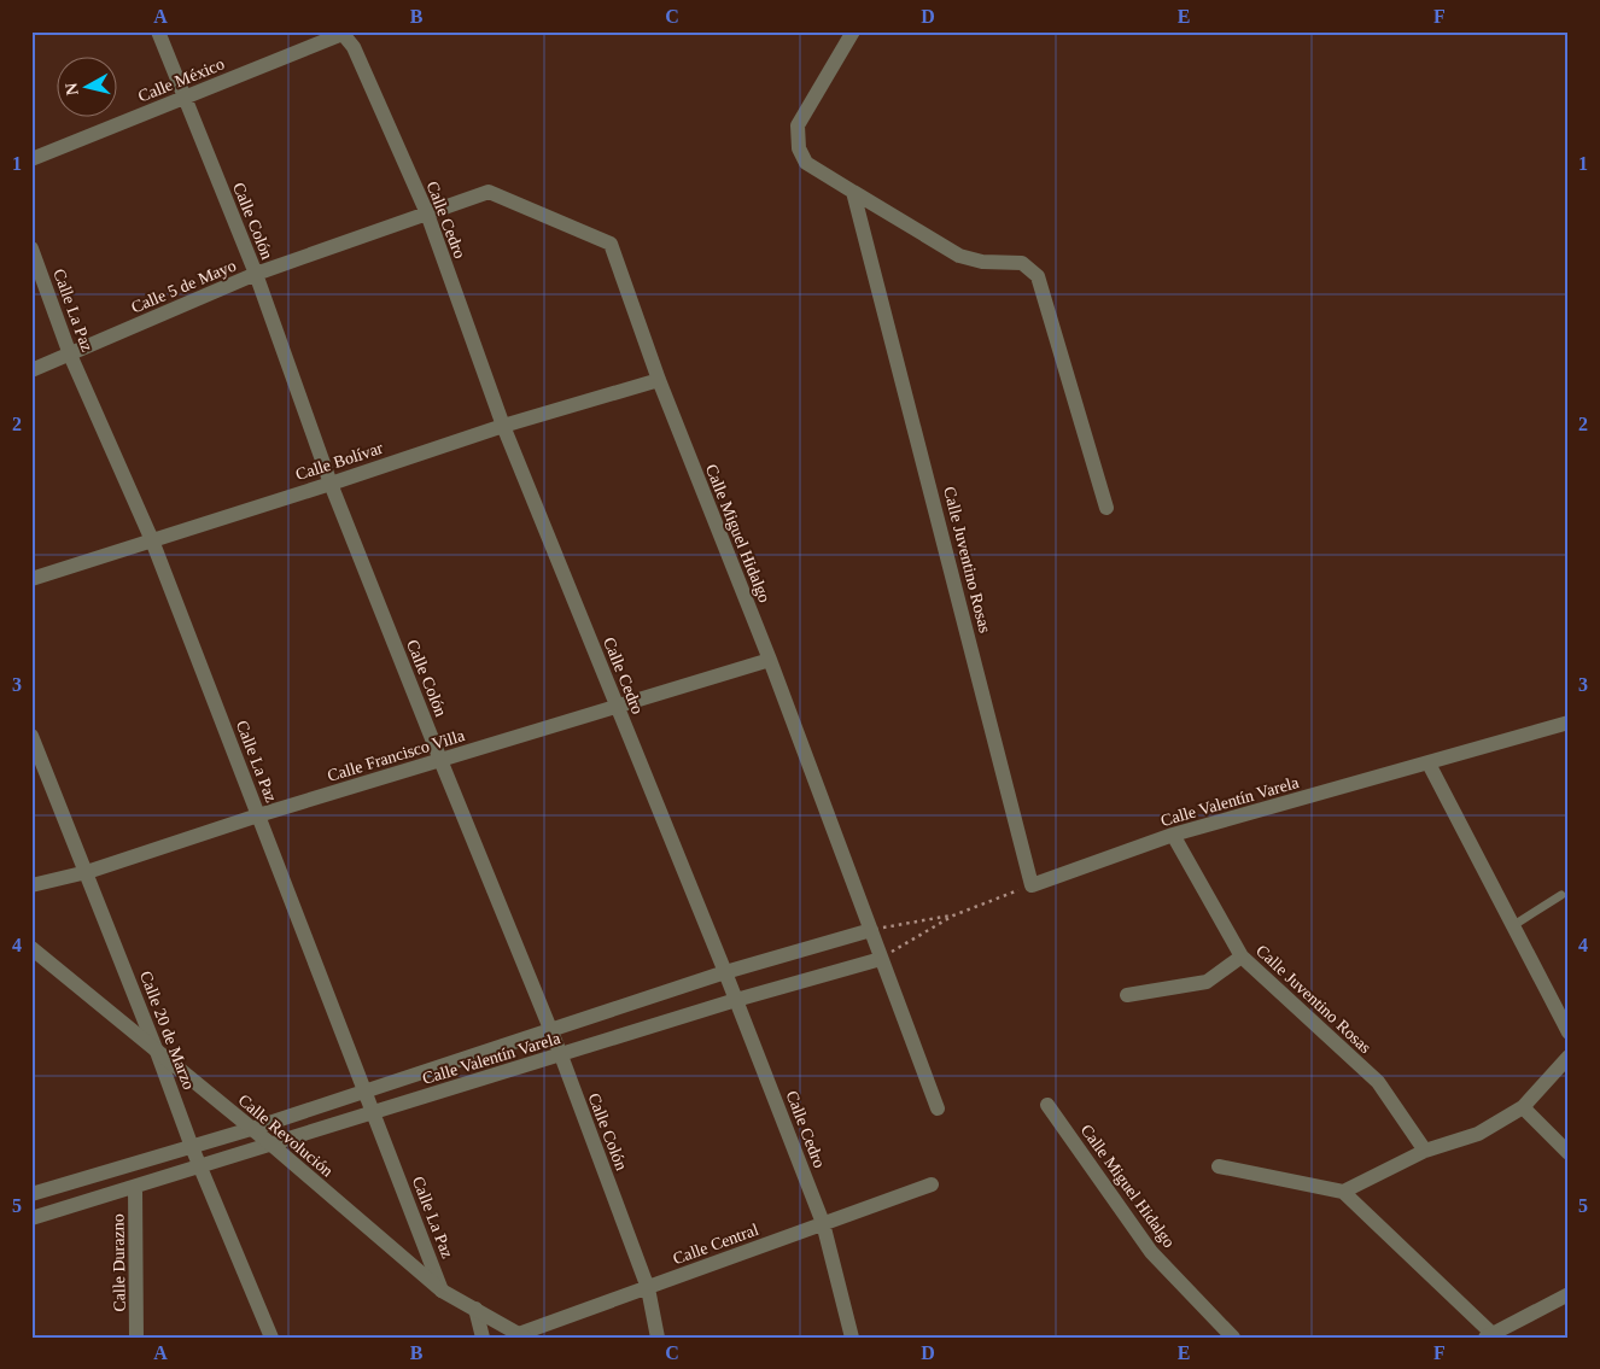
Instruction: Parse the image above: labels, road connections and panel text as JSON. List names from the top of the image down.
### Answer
{
  "streets": {
    "street": [
      "Calle México",
      "Calle Cedro",
      "Calle Colón",
      "Calle 5 de Mayo",
      "Calle La Paz",
      "Calle Bolívar",
      "Calle Miguel Hidalgo",
      "Calle Juventino Rosas",
      "Calle Francisco Villa",
      "Calle Valentín Varela",
      "Calle 20 de Marzo",
      "Calle Revolución",
      "Calle Central",
      "Calle Durazno"
    ]
  },
  "crossings": [
    ["Calle México", "Calle Cedro"],
    ["Calle México", "Calle Colón"],
    ["Calle Cedro", "Calle 5 de Mayo"],
    ["Calle Cedro", "Calle Bolívar"],
    ["Calle Cedro", "Calle Francisco Villa"],
    ["Calle Cedro", "Calle Valentín Varela"],
    ["Calle Cedro", "Calle Central"],
    ["Calle Colón", "Calle 5 de Mayo"],
    ["Calle Colón", "Calle Bolívar"],
    ["Calle Colón", "Calle Francisco Villa"],
    ["Calle Colón", "Calle Valentín Varela"],
    ["Calle Colón", "Calle Central"],
    ["Calle 5 de Mayo", "Calle La Paz"],
    ["Calle 5 de Mayo", "Calle Miguel Hidalgo"],
    ["Calle La Paz", "Calle Bolívar"],
    ["Calle La Paz", "Calle Francisco Villa"],
    ["Calle La Paz", "Calle Valentín Varela"],
    ["Calle La Paz", "Calle Revolución"],
    ["Calle Bolívar", "Calle Miguel Hidalgo"],
    ["Calle Miguel Hidalgo", "Calle Francisco Villa"],
    ["Calle Miguel Hidalgo", "Calle Valentín Varela"],
    ["Calle Juventino Rosas", "Calle Valentín Varela"],
    ["Calle Francisco Villa", "Calle 20 de Marzo"],
    ["Calle Valentín Varela", "Calle 20 de Marzo"],
    ["Calle Valentín Varela", "Calle Revolución"],
    ["Calle Valentín Varela", "Calle Durazno"],
    ["Calle 20 de Marzo", "Calle Revolución"],
    ["Calle Revolución", "Calle Central"]
  ],
  "north": "left",
  "grid": {
    "columns": [
      "A",
      "B",
      "C",
      "D",
      "E",
      "F"
    ],
    "rows": [
      "1",
      "2",
      "3",
      "4",
      "5"
    ]
  }
}
